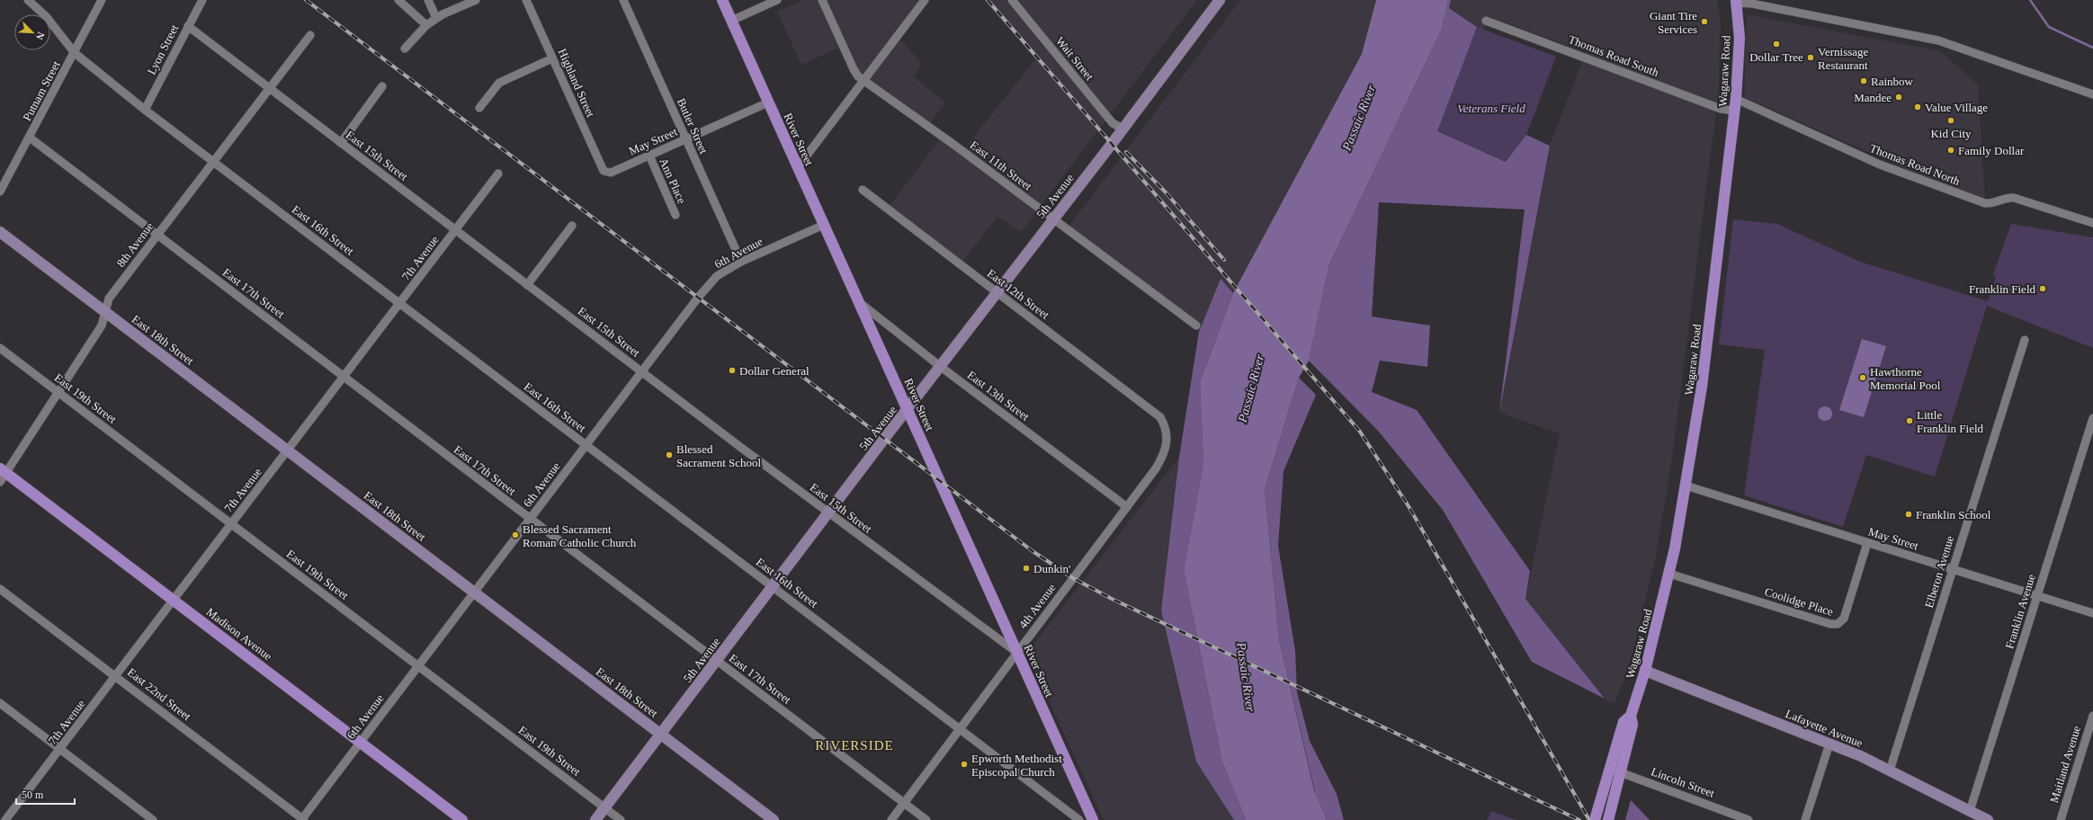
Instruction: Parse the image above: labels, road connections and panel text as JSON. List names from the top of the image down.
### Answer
{
  "streets": {
    "main road": ["Wagaraw Road", "River Street", "Madison Avenue"],
    "street": [
      "Lyon Street",
      "Thomas Road South",
      "Wait Street",
      "Highland Street",
      "Putnam Street",
      "Butler Street",
      "May Street",
      "East 15th Street",
      "Thomas Road North",
      "East 11th Street",
      "Ann Place",
      "5th Avenue",
      "East 16th Street",
      "8th Avenue",
      "6th Avenue",
      "7th Avenue",
      "East 17th Street",
      "East 12th Street",
      "East 18th Street",
      "East 13th Street",
      "East 19th Street",
      "Elberon Avenue",
      "Coolidge Place",
      "4th Avenue",
      "Franklin Avenue",
      "East 22nd Street",
      "Lafayette Avenue",
      "Maitland Avenue",
      "Lincoln Street"
    ]
  },
  "crossings": [
    ["Lyon Street", "East 15th Street"],
    ["Lyon Street", "East 16th Street"],
    ["Thomas Road South", "Wagaraw Road"],
    ["Wait Street", "5th Avenue"],
    ["Wagaraw Road", "May Street"],
    ["Wagaraw Road", "Thomas Road North"],
    ["Wagaraw Road", "Coolidge Place"],
    ["Wagaraw Road", "Lafayette Avenue"],
    ["Wagaraw Road", "Lincoln Street"],
    ["Highland Street", "May Street"],
    ["Putnam Street", "East 16th Street"],
    ["Putnam Street", "East 17th Street"],
    ["Butler Street", "May Street"],
    ["Butler Street", "6th Avenue"],
    ["River Street", "May Street"],
    ["River Street", "East 15th Street"],
    ["River Street", "5th Avenue"],
    ["River Street", "6th Avenue"],
    ["River Street", "East 13th Street"],
    ["River Street", "4th Avenue"],
    ["May Street", "Ann Place"],
    ["May Street", "Elberon Avenue"],
    ["May Street", "Coolidge Place"],
    ["May Street", "Franklin Avenue"],
    ["East 15th Street", "5th Avenue"],
    ["East 15th Street", "8th Avenue"],
    ["East 15th Street", "6th Avenue"],
    ["East 15th Street", "7th Avenue"],
    ["East 15th Street", "4th Avenue"],
    ["East 11th Street", "5th Avenue"],
    ["5th Avenue", "East 16th Street"],
    ["5th Avenue", "East 17th Street"],
    ["5th Avenue", "East 12th Street"],
    ["5th Avenue", "East 18th Street"],
    ["5th Avenue", "East 13th Street"],
    ["5th Avenue", "East 19th Street"],
    ["East 16th Street", "8th Avenue"],
    ["East 16th Street", "6th Avenue"],
    ["East 16th Street", "7th Avenue"],
    ["East 16th Street", "4th Avenue"],
    ["8th Avenue", "East 17th Street"],
    ["8th Avenue", "East 18th Street"],
    ["8th Avenue", "East 19th Street"],
    ["8th Avenue", "Madison Avenue"],
    ["6th Avenue", "East 17th Street"],
    ["6th Avenue", "East 18th Street"],
    ["6th Avenue", "East 19th Street"],
    ["6th Avenue", "Madison Avenue"],
    ["6th Avenue", "East 22nd Street"],
    ["7th Avenue", "East 17th Street"],
    ["7th Avenue", "East 18th Street"],
    ["7th Avenue", "East 19th Street"],
    ["7th Avenue", "Madison Avenue"],
    ["7th Avenue", "East 22nd Street"],
    ["East 17th Street", "4th Avenue"],
    ["East 12th Street", "4th Avenue"],
    ["East 13th Street", "4th Avenue"],
    ["Elberon Avenue", "Lafayette Avenue"],
    ["Franklin Avenue", "Lafayette Avenue"]
  ],
  "districts": ["RIVERSIDE"],
  "water": ["Passaic River"],
  "parks": ["Veterans Field"],
  "places": [
    "Giant Tire Services",
    "Dollar Tree",
    "Vernissage Restaurant",
    "Rainbow",
    "Mandee",
    "Value Village",
    "Kid City",
    "Family Dollar",
    "Franklin Field",
    "Dollar General",
    "Hawthorne Memorial Pool",
    "Little Franklin Field",
    "Blessed Sacrament School",
    "Franklin School",
    "Blessed Sacrament Roman Catholic Church",
    "Dunkin'",
    "Epworth Methodist Episcopal Church"
  ],
  "scale_bar": "50 m",
  "north": "bottom right"
}
